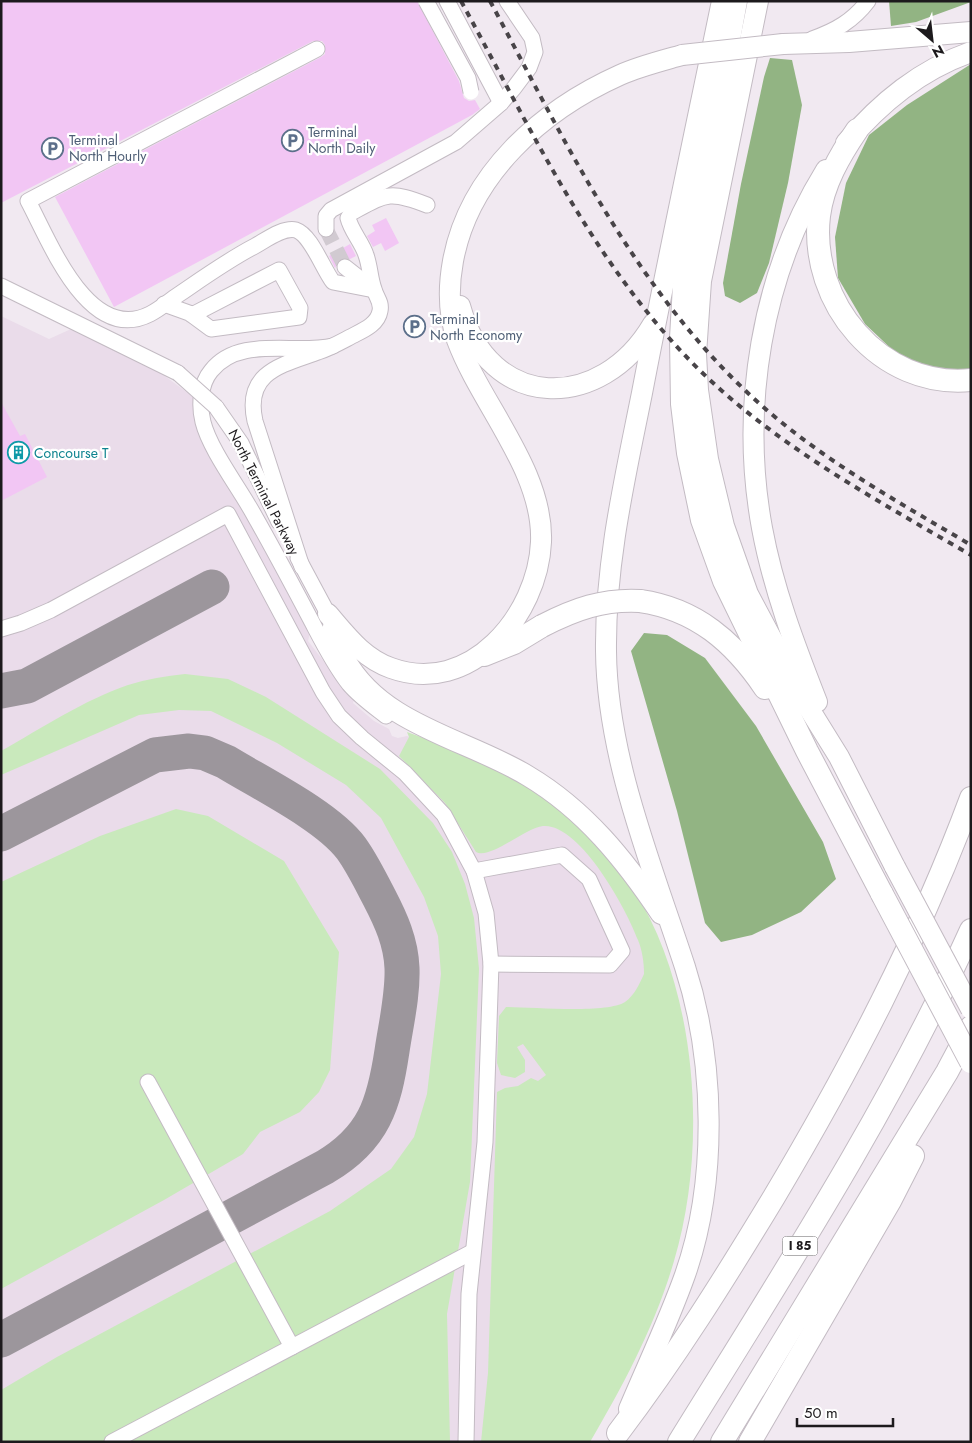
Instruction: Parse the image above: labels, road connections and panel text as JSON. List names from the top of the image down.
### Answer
{
  "streets": {
    "highway": ["I 85"],
    "street": ["North Terminal Parkway"]
  },
  "places": {
    "parking": ["Terminal North Daily", "Terminal North Hourly", "Terminal North Economy"],
    "building": ["Concourse T"]
  },
  "scale_bar": "50 m",
  "north": "bottom right"
}
